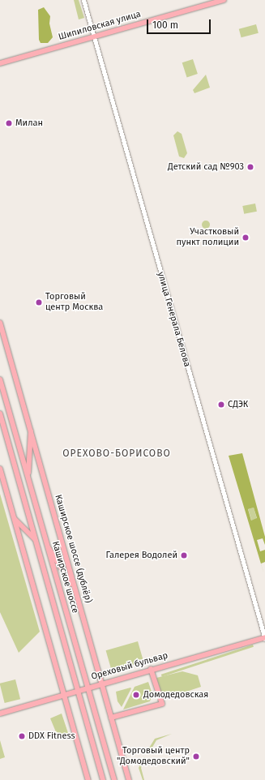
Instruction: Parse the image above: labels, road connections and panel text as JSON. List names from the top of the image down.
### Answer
{
  "streets": {
    "main road": [
      "Шипиловская улица",
      "Каширское шоссе (дублёр)",
      "Каширское шоссе",
      "Ореховый бульвар"
    ],
    "street": ["улица Генерала Белова"]
  },
  "crossings": [
    ["Шипиловская улица", "улица Генерала Белова"],
    ["улица Генерала Белова", "Ореховый бульвар"],
    ["Каширское шоссе (дублёр)", "Ореховый бульвар"],
    ["Каширское шоссе", "Ореховый бульвар"]
  ],
  "districts": ["ОРЕХОВО-БОРИСОВО"],
  "places": [
    "Милан",
    "Детский сад №903",
    "Участковый пункт полиции",
    "Торговый центр Москва",
    "СДЭК",
    "Галерея Водолей",
    "Домодедовская",
    "DDX Fitness",
    "Торговый центр \"Домодедовский\""
  ],
  "scale_bar": "100 m"
}
